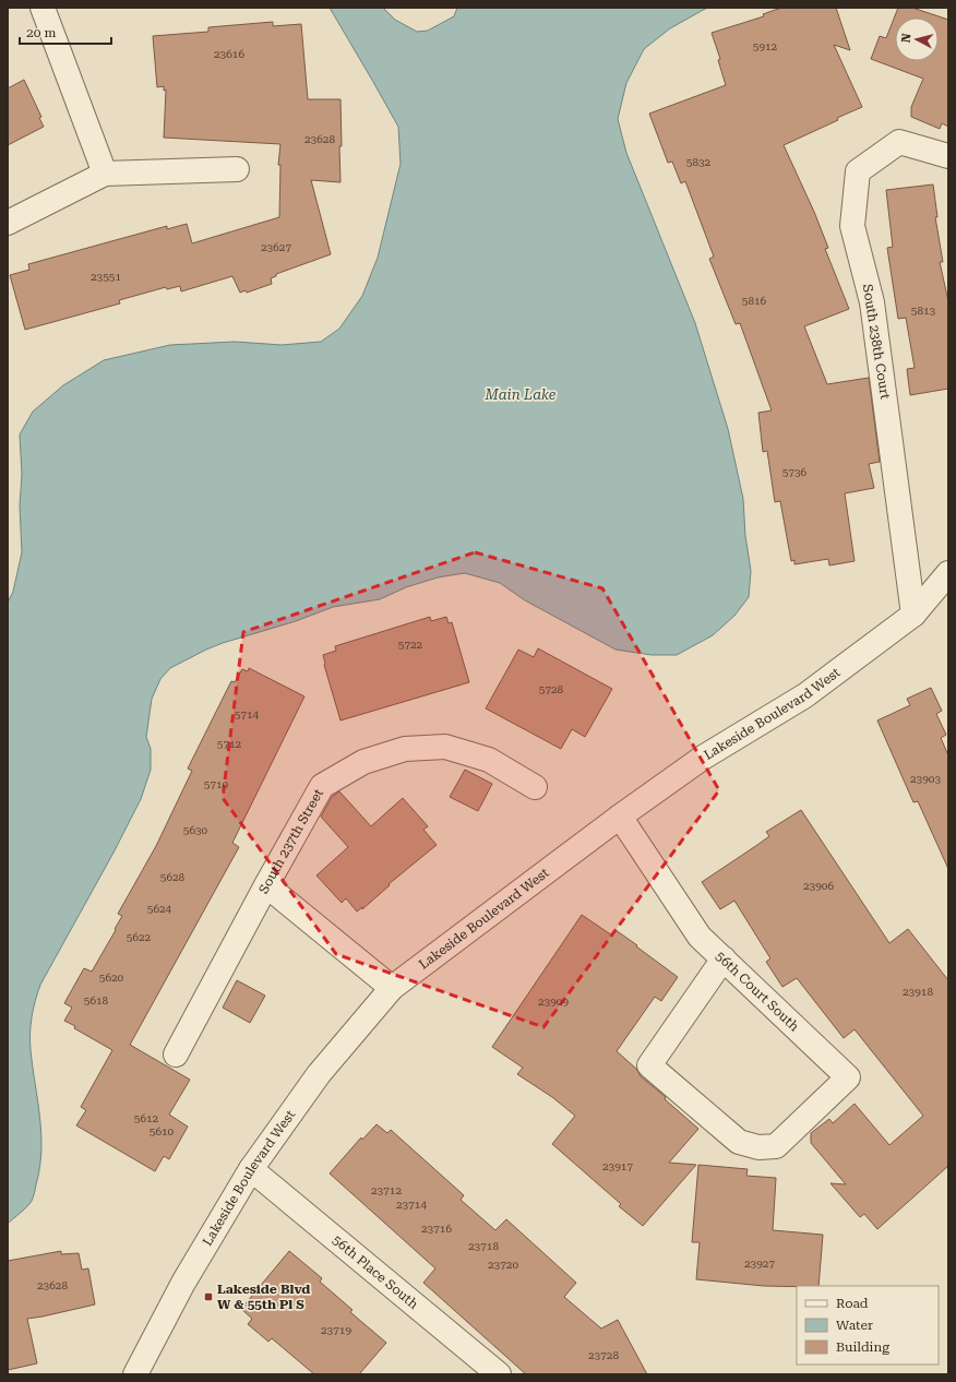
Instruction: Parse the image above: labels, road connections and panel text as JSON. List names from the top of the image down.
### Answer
{
  "streets": {
    "street": [
      "South 238th Court",
      "Lakeside Boulevard West",
      "South 237th Street",
      "56th Court South",
      "56th Place South"
    ]
  },
  "crossings": [
    ["South 238th Court", "Lakeside Boulevard West"],
    ["Lakeside Boulevard West", "56th Court South"],
    ["Lakeside Boulevard West", "56th Place South"]
  ],
  "water": ["Main Lake"],
  "places": {
    "transit": ["Lakeside Blvd W & 55th Pl S"]
  },
  "house_numbers": [
    "5912",
    "23616",
    "23628",
    "5832",
    "23627",
    "23551",
    "5816",
    "5813",
    "5736",
    "5722",
    "5728",
    "5714",
    "5712",
    "23903",
    "5710",
    "5630",
    "5628",
    "23906",
    "5624",
    "5622",
    "5620",
    "23918",
    "5618",
    "23909",
    "5612",
    "5610",
    "23917",
    "23712",
    "23714",
    "23716",
    "23718",
    "23927",
    "23720",
    "23628",
    "23719",
    "23728"
  ],
  "legend": ["Road", "Water", "Building"],
  "scale_bar": "20 m",
  "north": "left"
}
